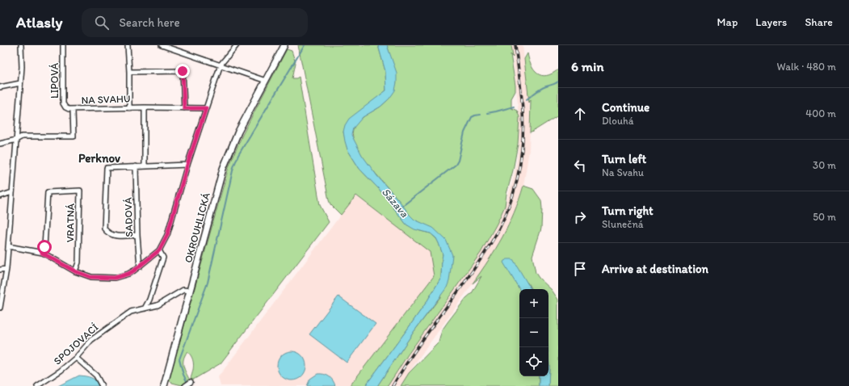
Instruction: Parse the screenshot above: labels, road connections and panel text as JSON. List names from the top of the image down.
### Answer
{
  "streets": {
    "main road": ["OKROUHLICKÁ"],
    "street": [
      "LIPOVÁ",
      "NA SVAHU",
      "SADOVÁ",
      "VRATNÁ",
      "SPOJOVACÍ"
    ]
  },
  "crossings": [
    ["LIPOVÁ", "NA SVAHU"],
    ["OKROUHLICKÁ", "SPOJOVACÍ"]
  ],
  "districts": ["Perknov"],
  "water": ["Sázava"],
  "page": {
    "header": "Atlasly",
    "search": "Search here",
    "nav": ["Map", "Layers", "Share"],
    "heading": ["6 min", "Walk · 480 m"],
    "list": [
      ["Continue", "Dlouhá", "400 m"],
      ["Turn left", "Na Svahu", "30 m"],
      ["Turn right", "Slunečná", "50 m"],
      "Arrive at destination"
    ],
    "map_buttons": ["+", "−"]
  }
}
